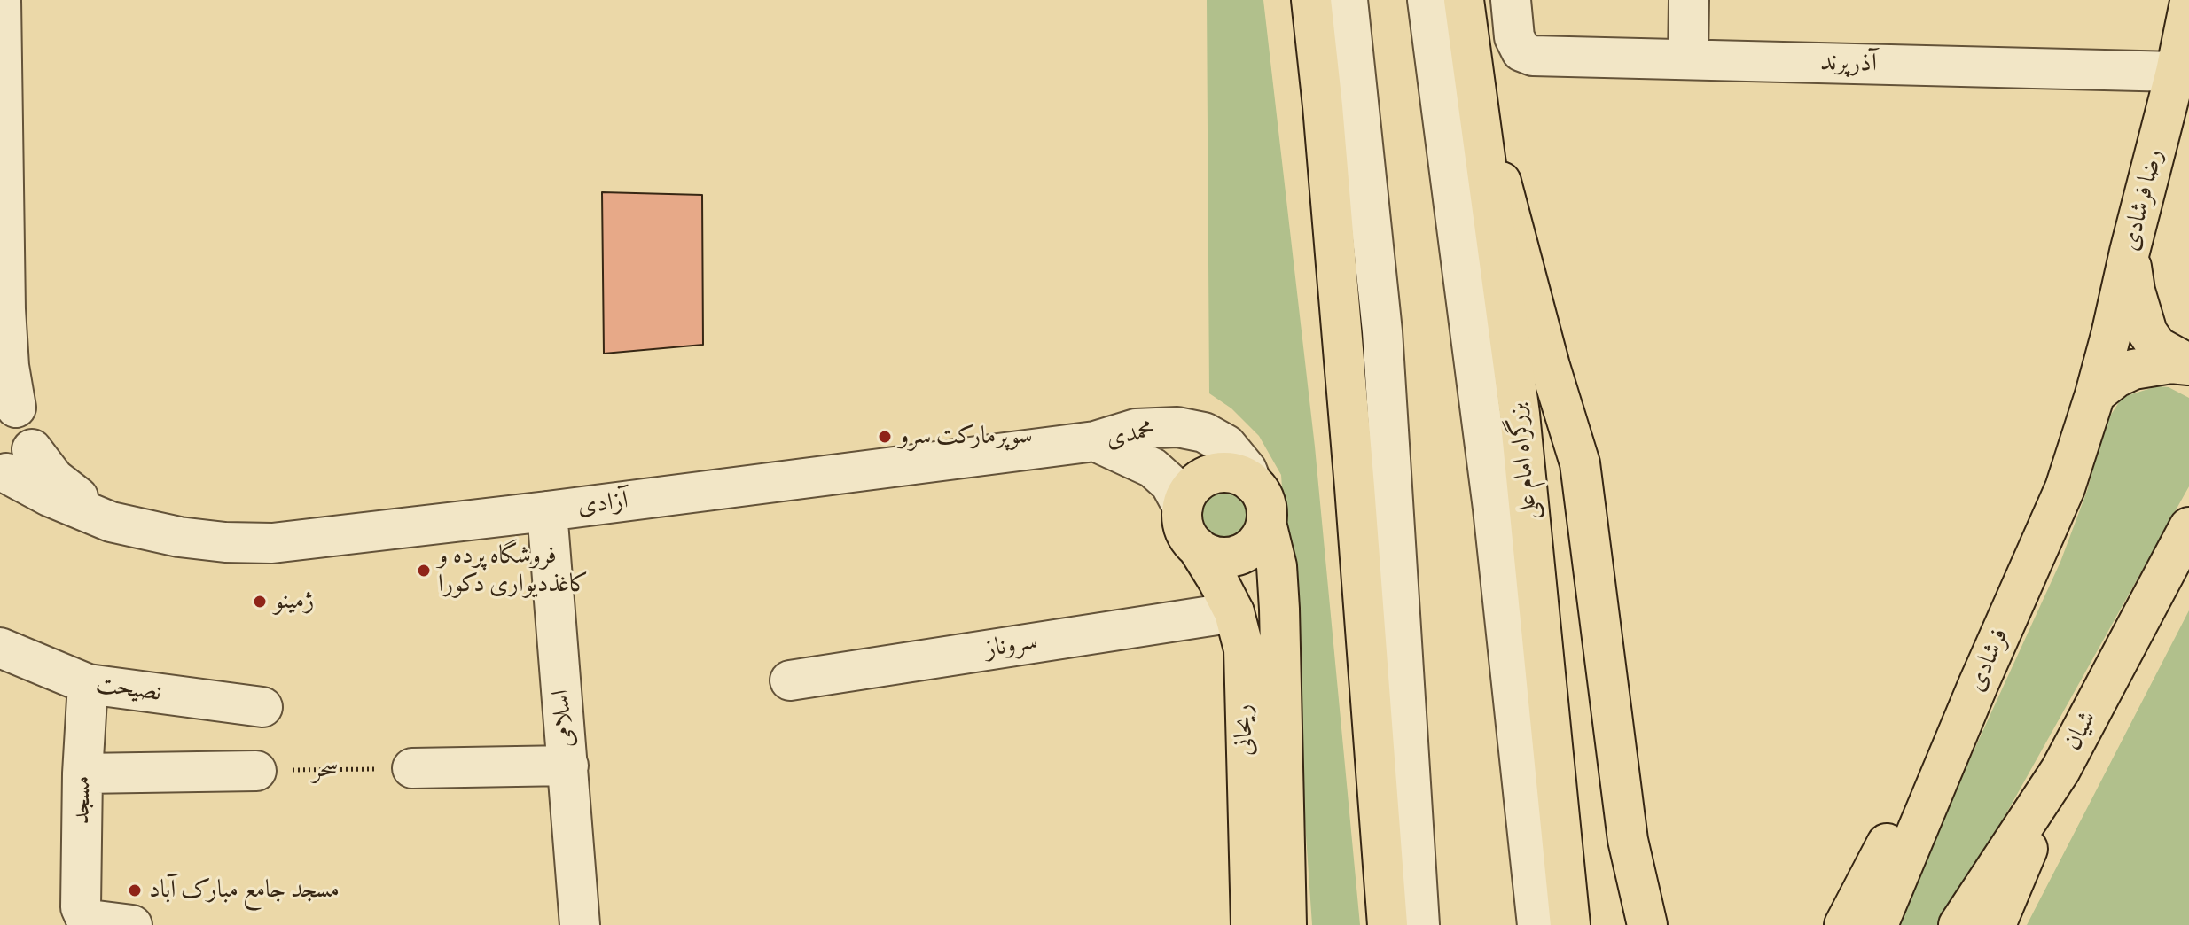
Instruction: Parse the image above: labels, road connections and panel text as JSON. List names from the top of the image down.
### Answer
{
  "streets": {
    "main road": [
      "رضا فرشادی",
      "بزرگراه امام علی",
      "فرشادی",
      "ریحانی",
      "شیان"
    ],
    "street": [
      "آذرپرند",
      "محمدی",
      "آزادی",
      "سروناز",
      "نصیحت",
      "اسلامی",
      "مسجد"
    ],
    "path": ["سحر"]
  },
  "crossings": [
    ["آذرپرند", "رضا فرشادی"],
    ["رضا فرشادی", "فرشادی"],
    ["محمدی", "آزادی"],
    ["محمدی", "ریحانی"],
    ["آزادی", "اسلامی"],
    ["سروناز", "ریحانی"],
    ["نصیحت", "مسجد"]
  ],
  "places": [
    "سوپرمارکت سرو",
    "فروشگاه پرده و کاغذدیواری دکورا",
    "ژمینو",
    "مسجد جامع مبارک آباد"
  ]
}
